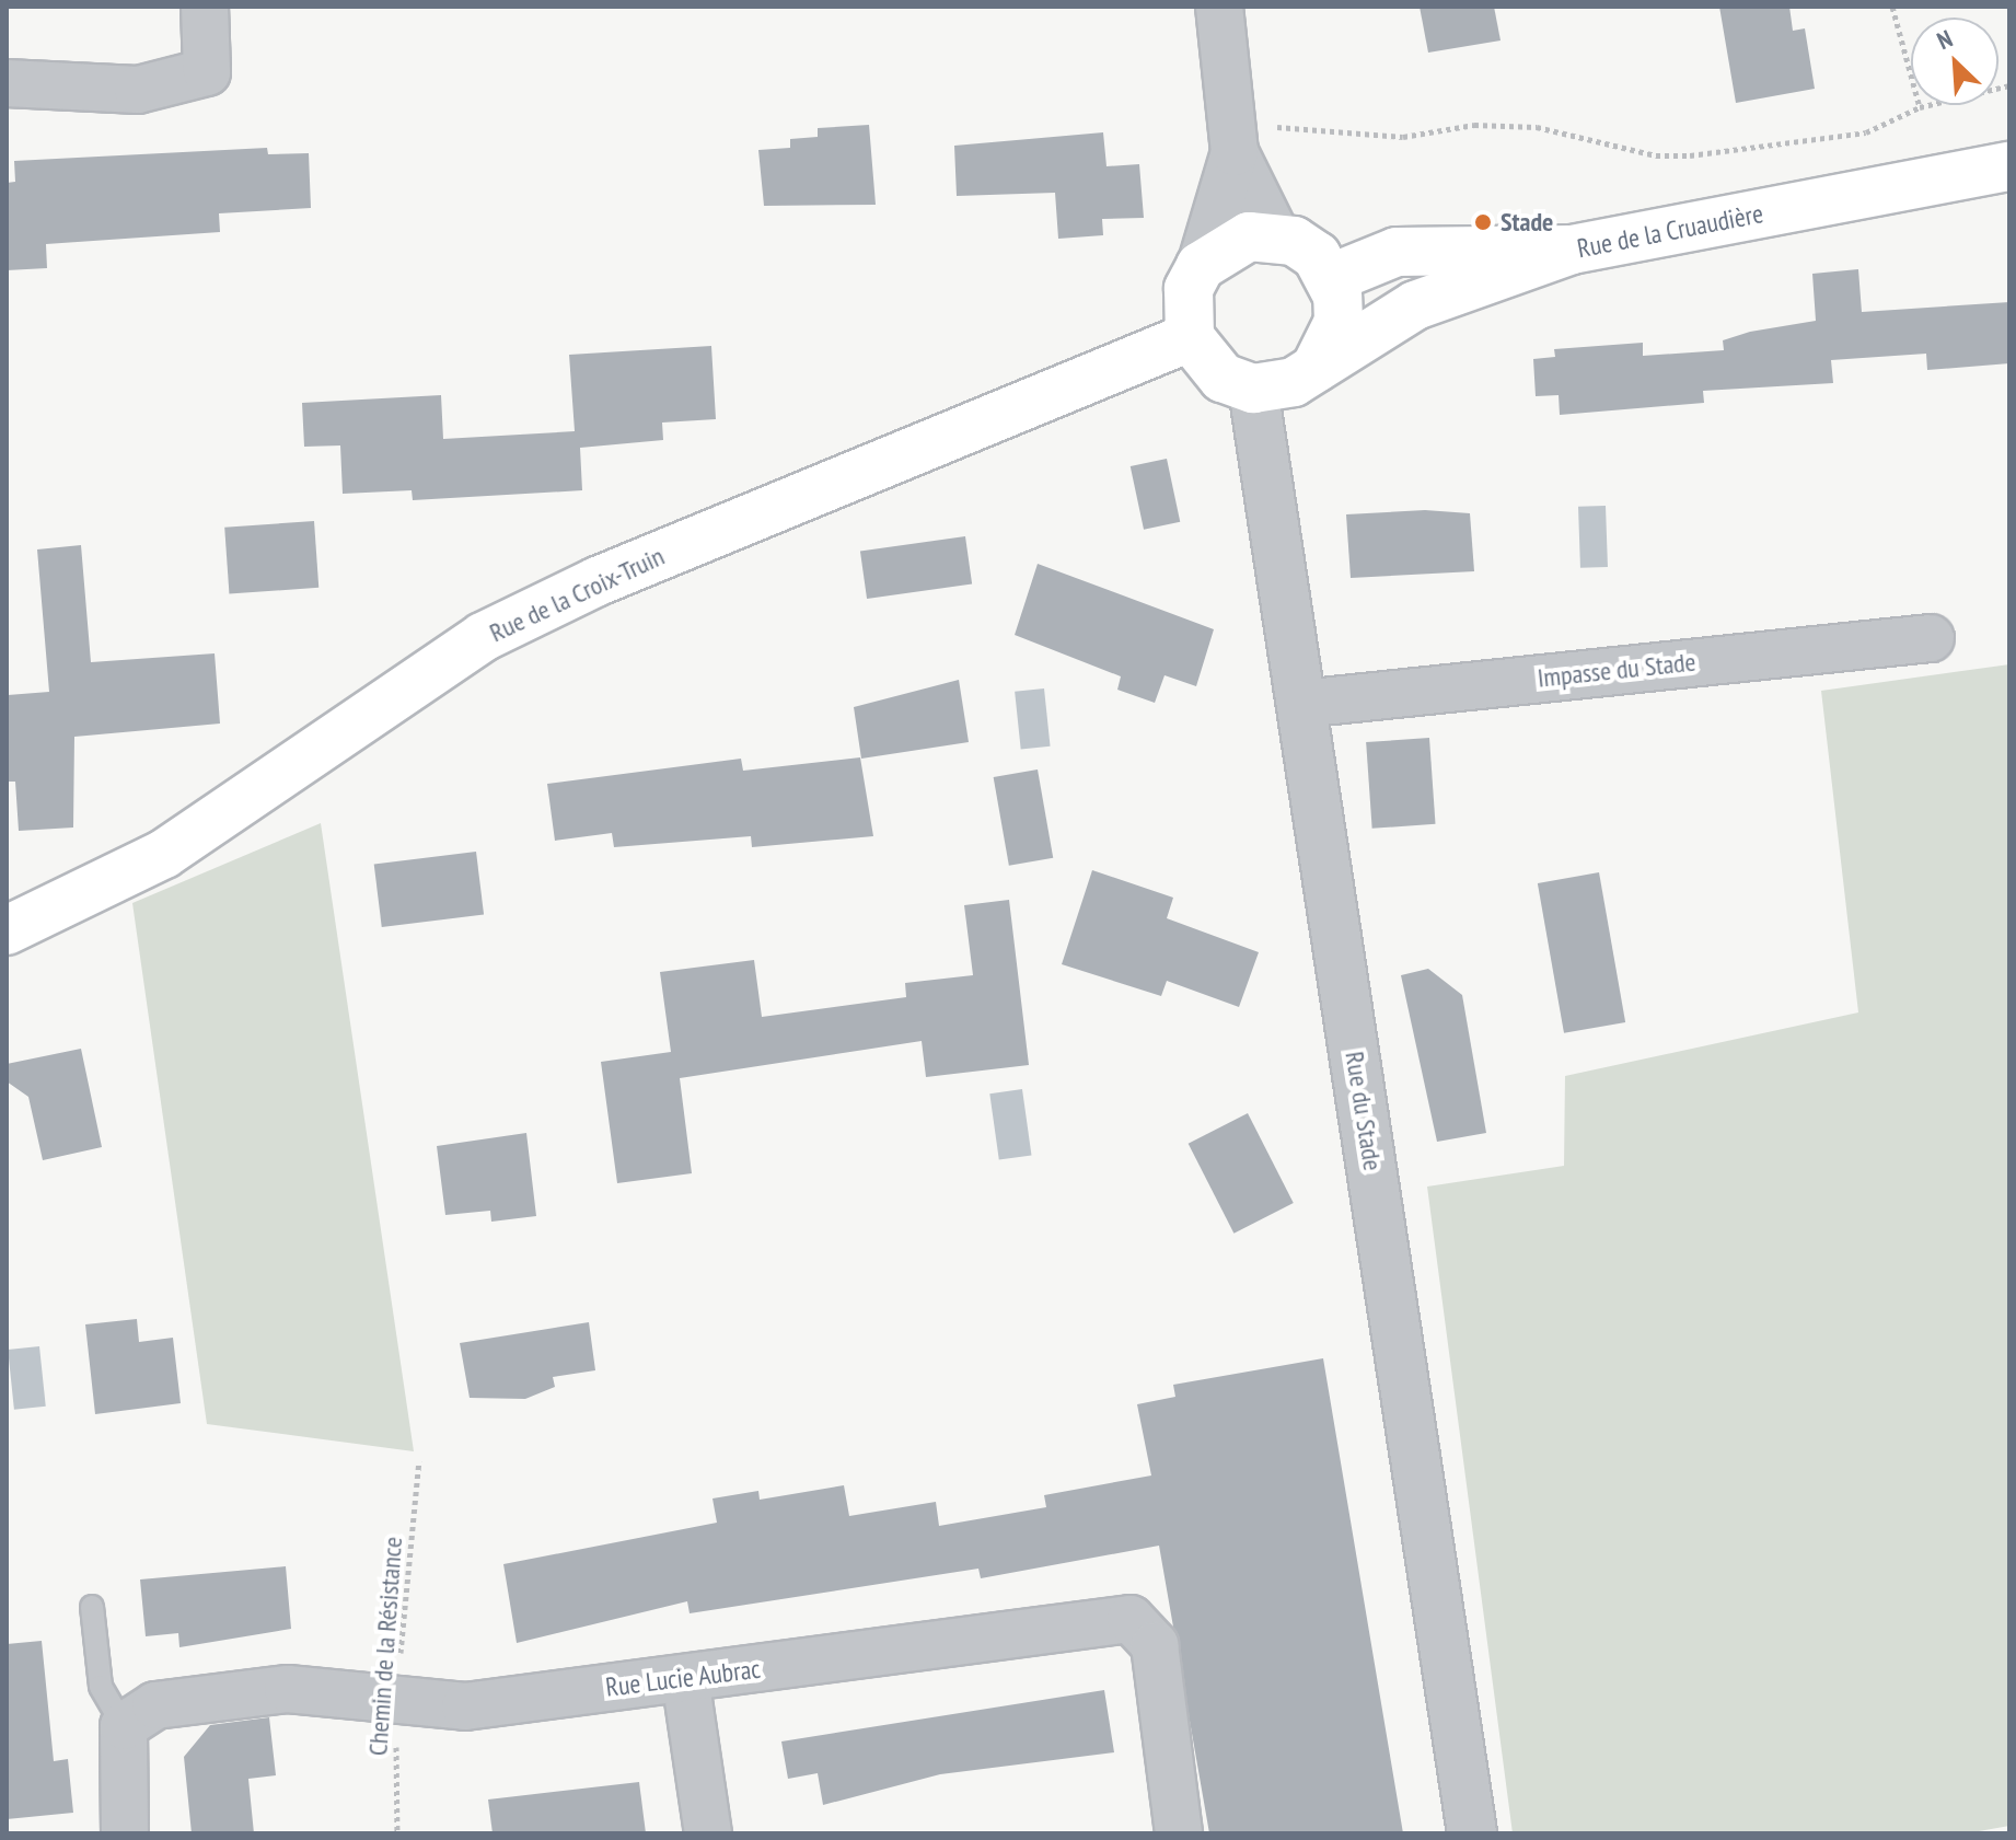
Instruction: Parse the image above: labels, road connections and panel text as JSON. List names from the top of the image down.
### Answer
{
  "streets": {
    "main road": ["Rue de la Cruaudière", "Rue de la Croix-Truin"],
    "street": ["Impasse du Stade", "Rue du Stade", "Rue Lucie Aubrac"],
    "path": ["Chemin de la Résistance"]
  },
  "crossings": [
    ["Rue de la Cruaudière", "Rue de la Croix-Truin"],
    ["Rue de la Cruaudière", "Rue du Stade"],
    ["Rue de la Croix-Truin", "Rue du Stade"],
    ["Impasse du Stade", "Rue du Stade"],
    ["Chemin de la Résistance", "Rue Lucie Aubrac"]
  ],
  "places": ["Stade"],
  "north": "top left"
}
